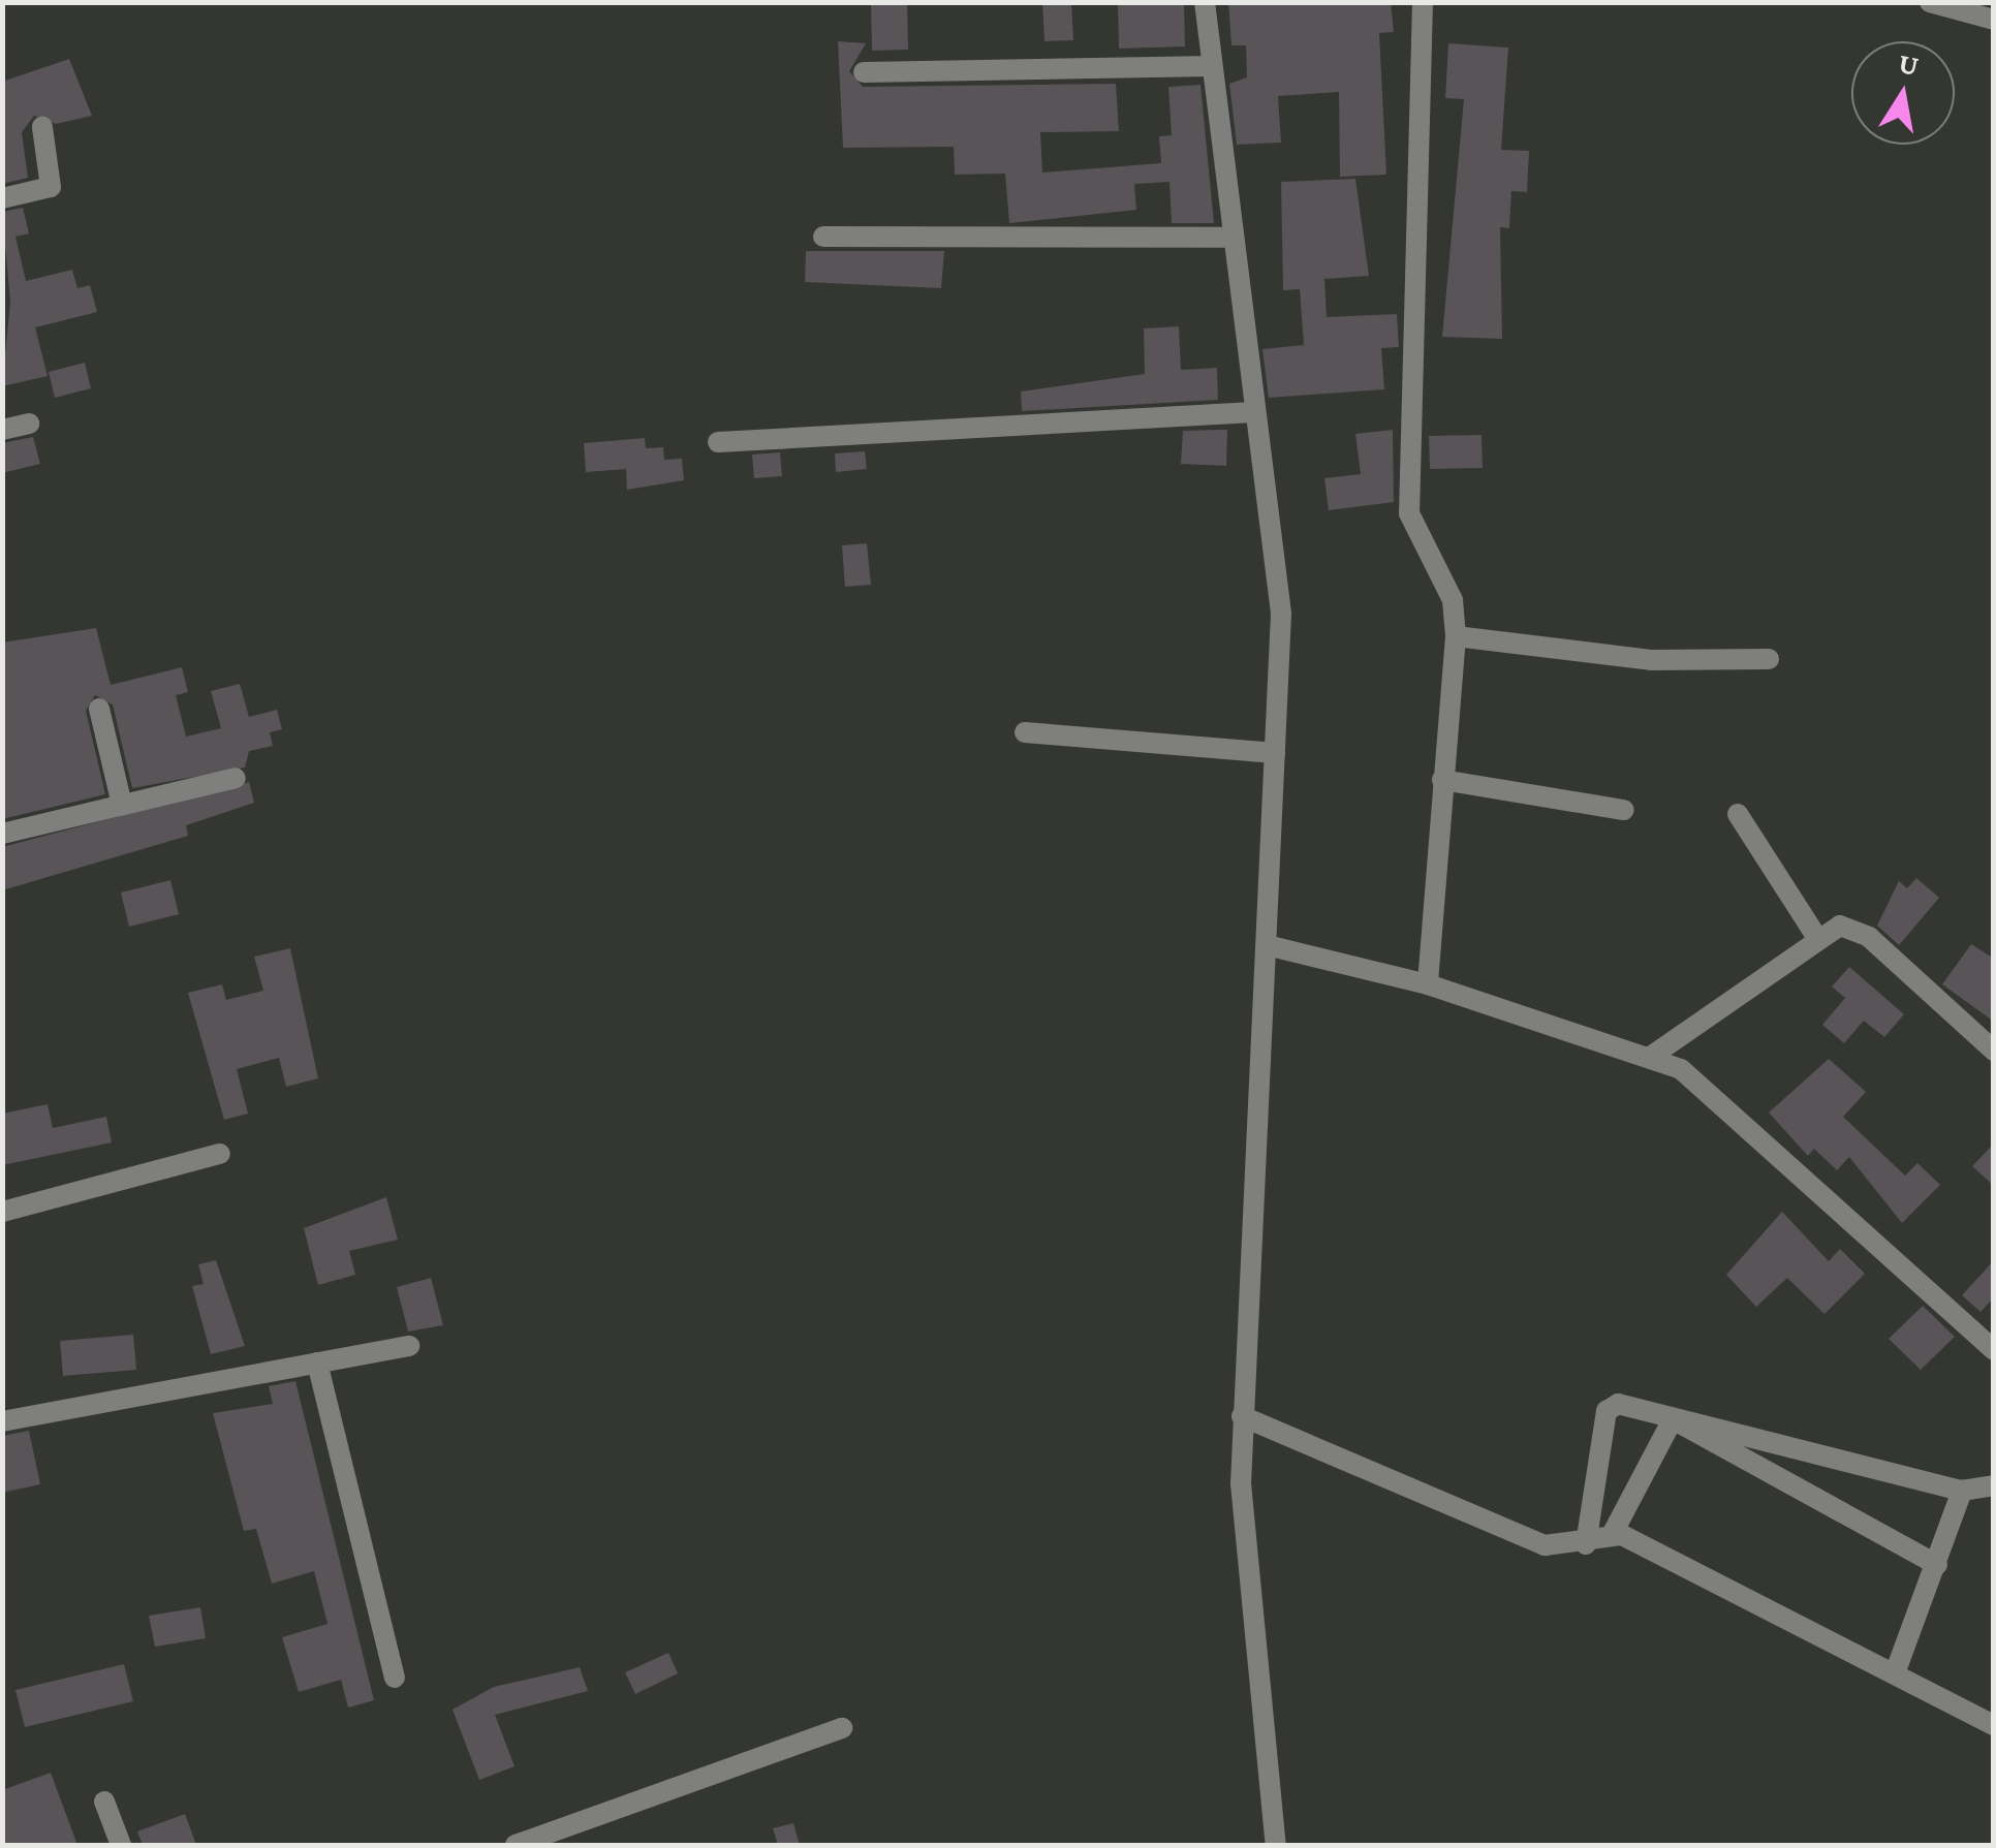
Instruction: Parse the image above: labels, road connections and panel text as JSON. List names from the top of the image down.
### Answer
{
  "north": "top"
}
